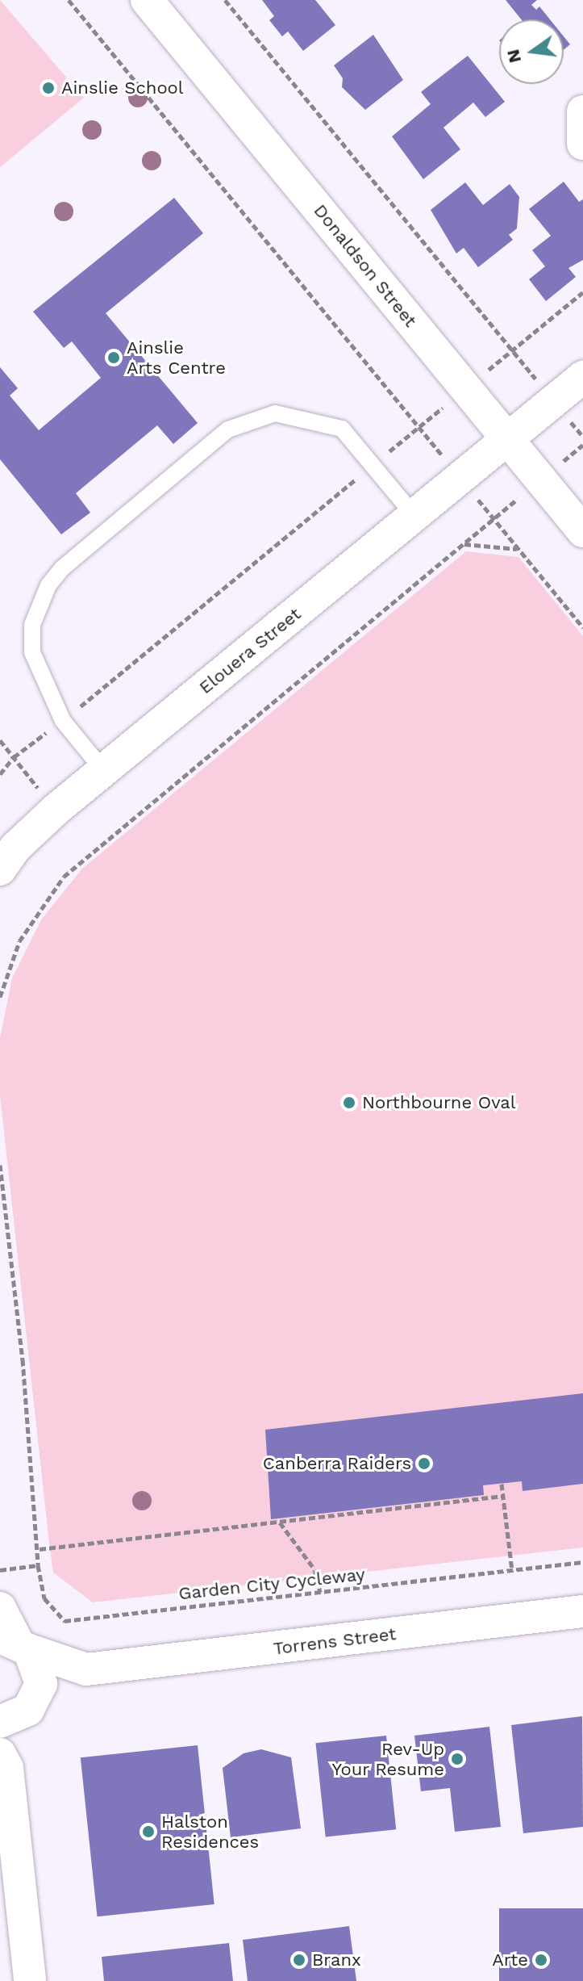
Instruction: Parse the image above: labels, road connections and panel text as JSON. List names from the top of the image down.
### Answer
{
  "streets": {
    "street": ["Donaldson Street", "Elouera Street", "Torrens Street"],
    "path": ["Garden City Cycleway"]
  },
  "crossings": [
    ["Donaldson Street", "Elouera Street"]
  ],
  "places": [
    "Ainslie School",
    "Ainslie Arts Centre",
    "Northbourne Oval",
    "Canberra Raiders",
    "Rev-Up Your Resume",
    "Halston Residences",
    "Branx",
    "Arte"
  ],
  "north": "left"
}
